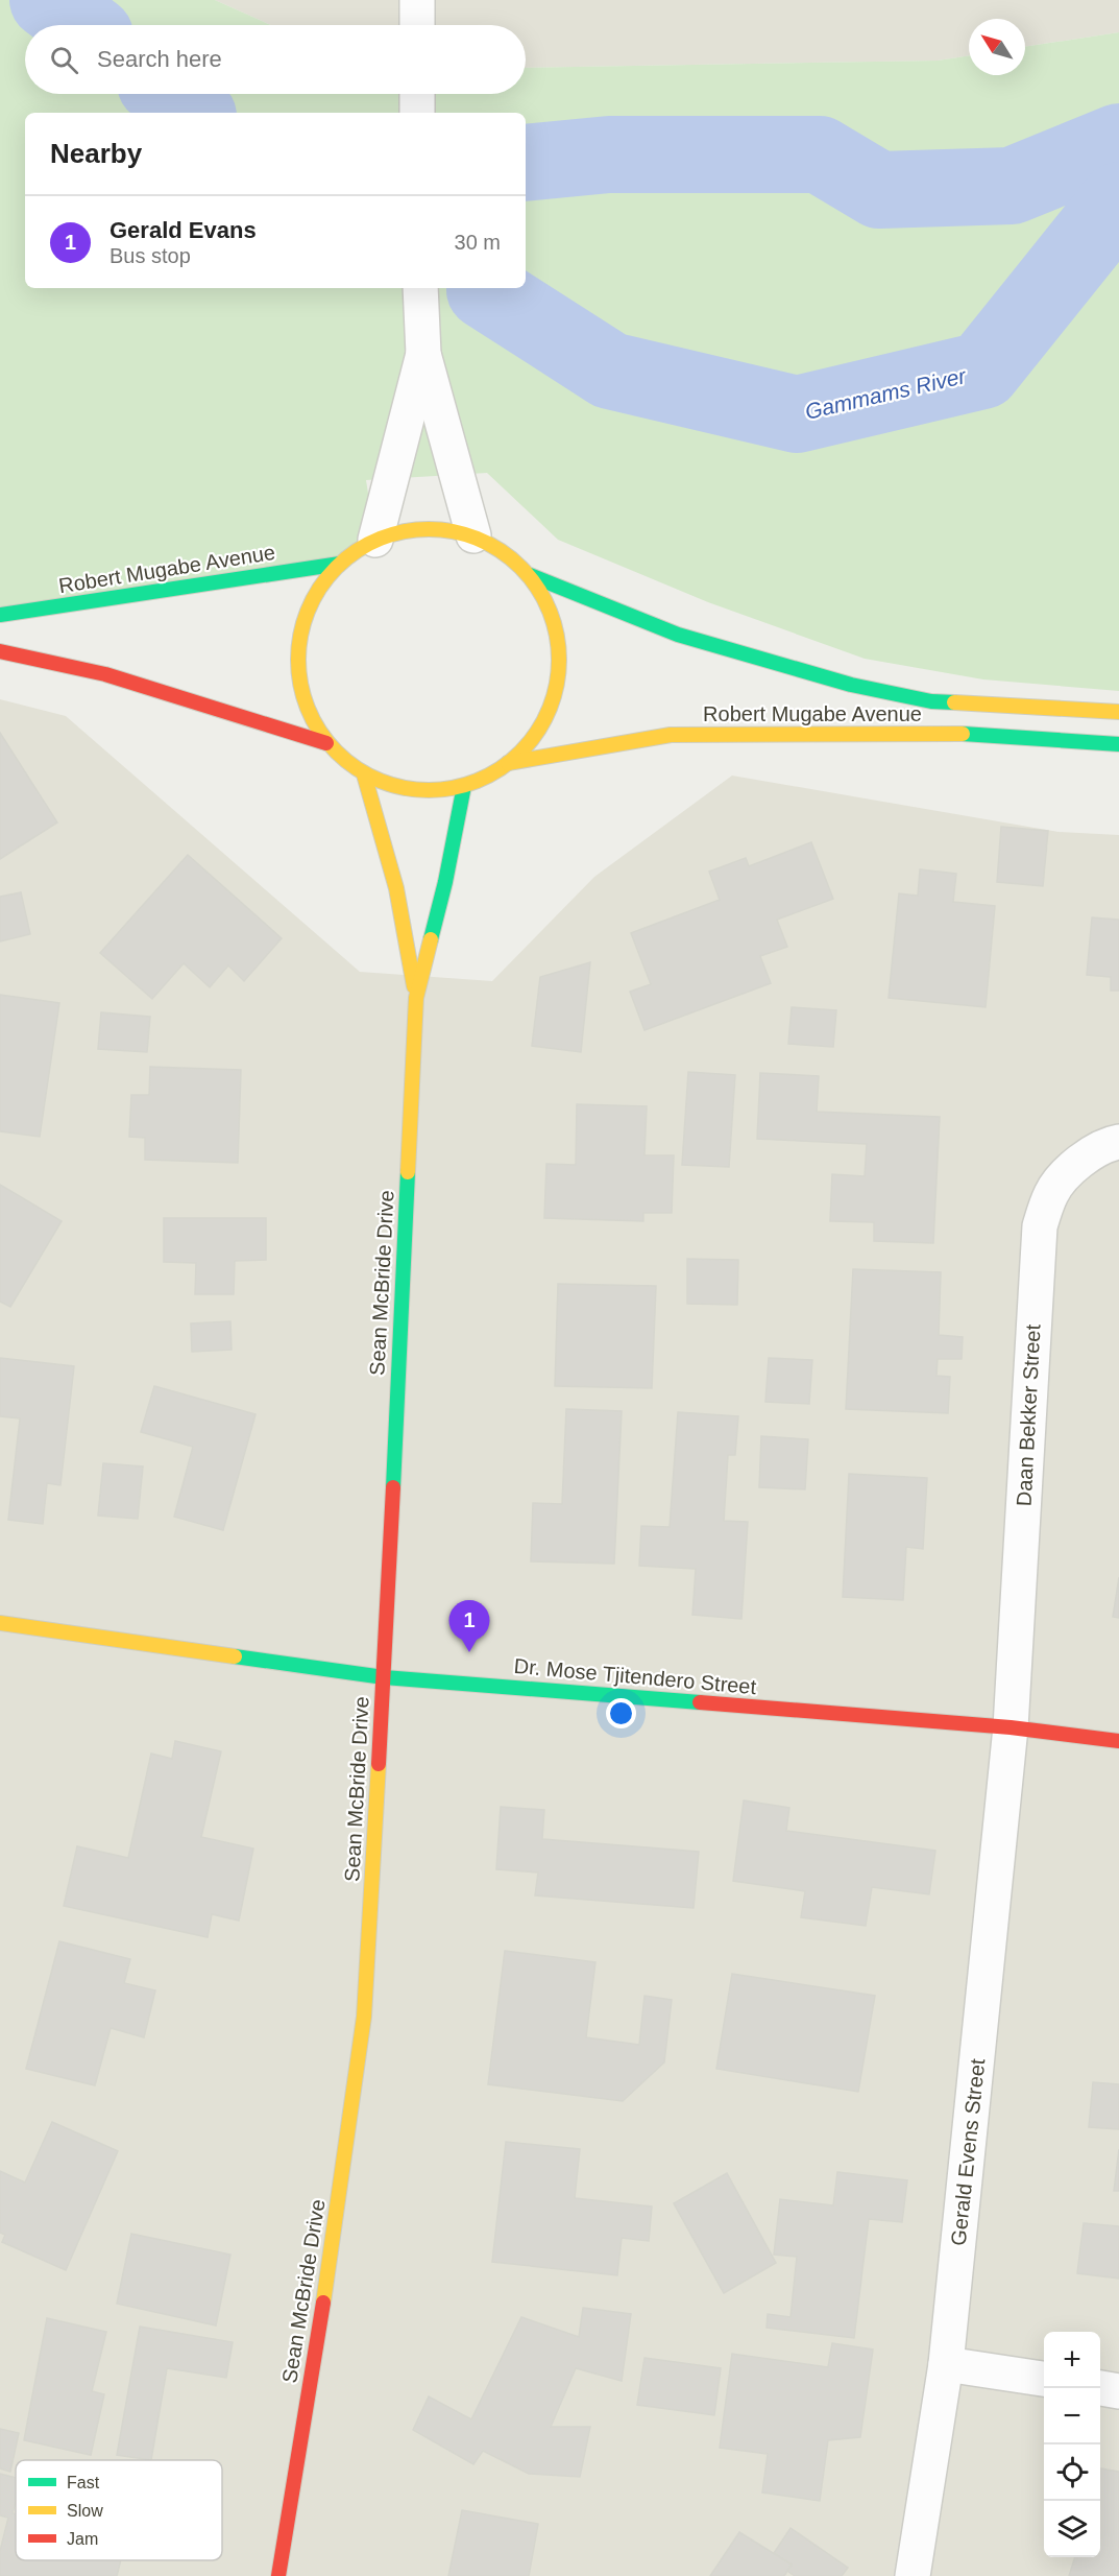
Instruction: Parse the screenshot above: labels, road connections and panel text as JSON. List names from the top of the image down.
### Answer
{
  "streets": {
    "main road": ["Robert Mugabe Avenue", "Sean McBride Drive", "Dr. Mose Tjitendero Street"],
    "street": ["Daan Bekker Street", "Gerald Evens Street"]
  },
  "crossings": [
    ["Sean McBride Drive", "Dr. Mose Tjitendero Street"],
    ["Daan Bekker Street", "Dr. Mose Tjitendero Street"],
    ["Daan Bekker Street", "Gerald Evens Street"],
    ["Dr. Mose Tjitendero Street", "Gerald Evens Street"]
  ],
  "water": ["Gammams River"],
  "legend": ["Fast", "Slow", "Jam"],
  "north": "top left",
  "page": {
    "search": "Search here",
    "heading": "Nearby",
    "list": [
      {
        "mark": "1",
        "name": "Gerald Evans",
        "note": "Bus stop",
        "value": "30 m"
      }
    ],
    "pins": "1",
    "map_buttons": ["+", "−"]
  }
}
